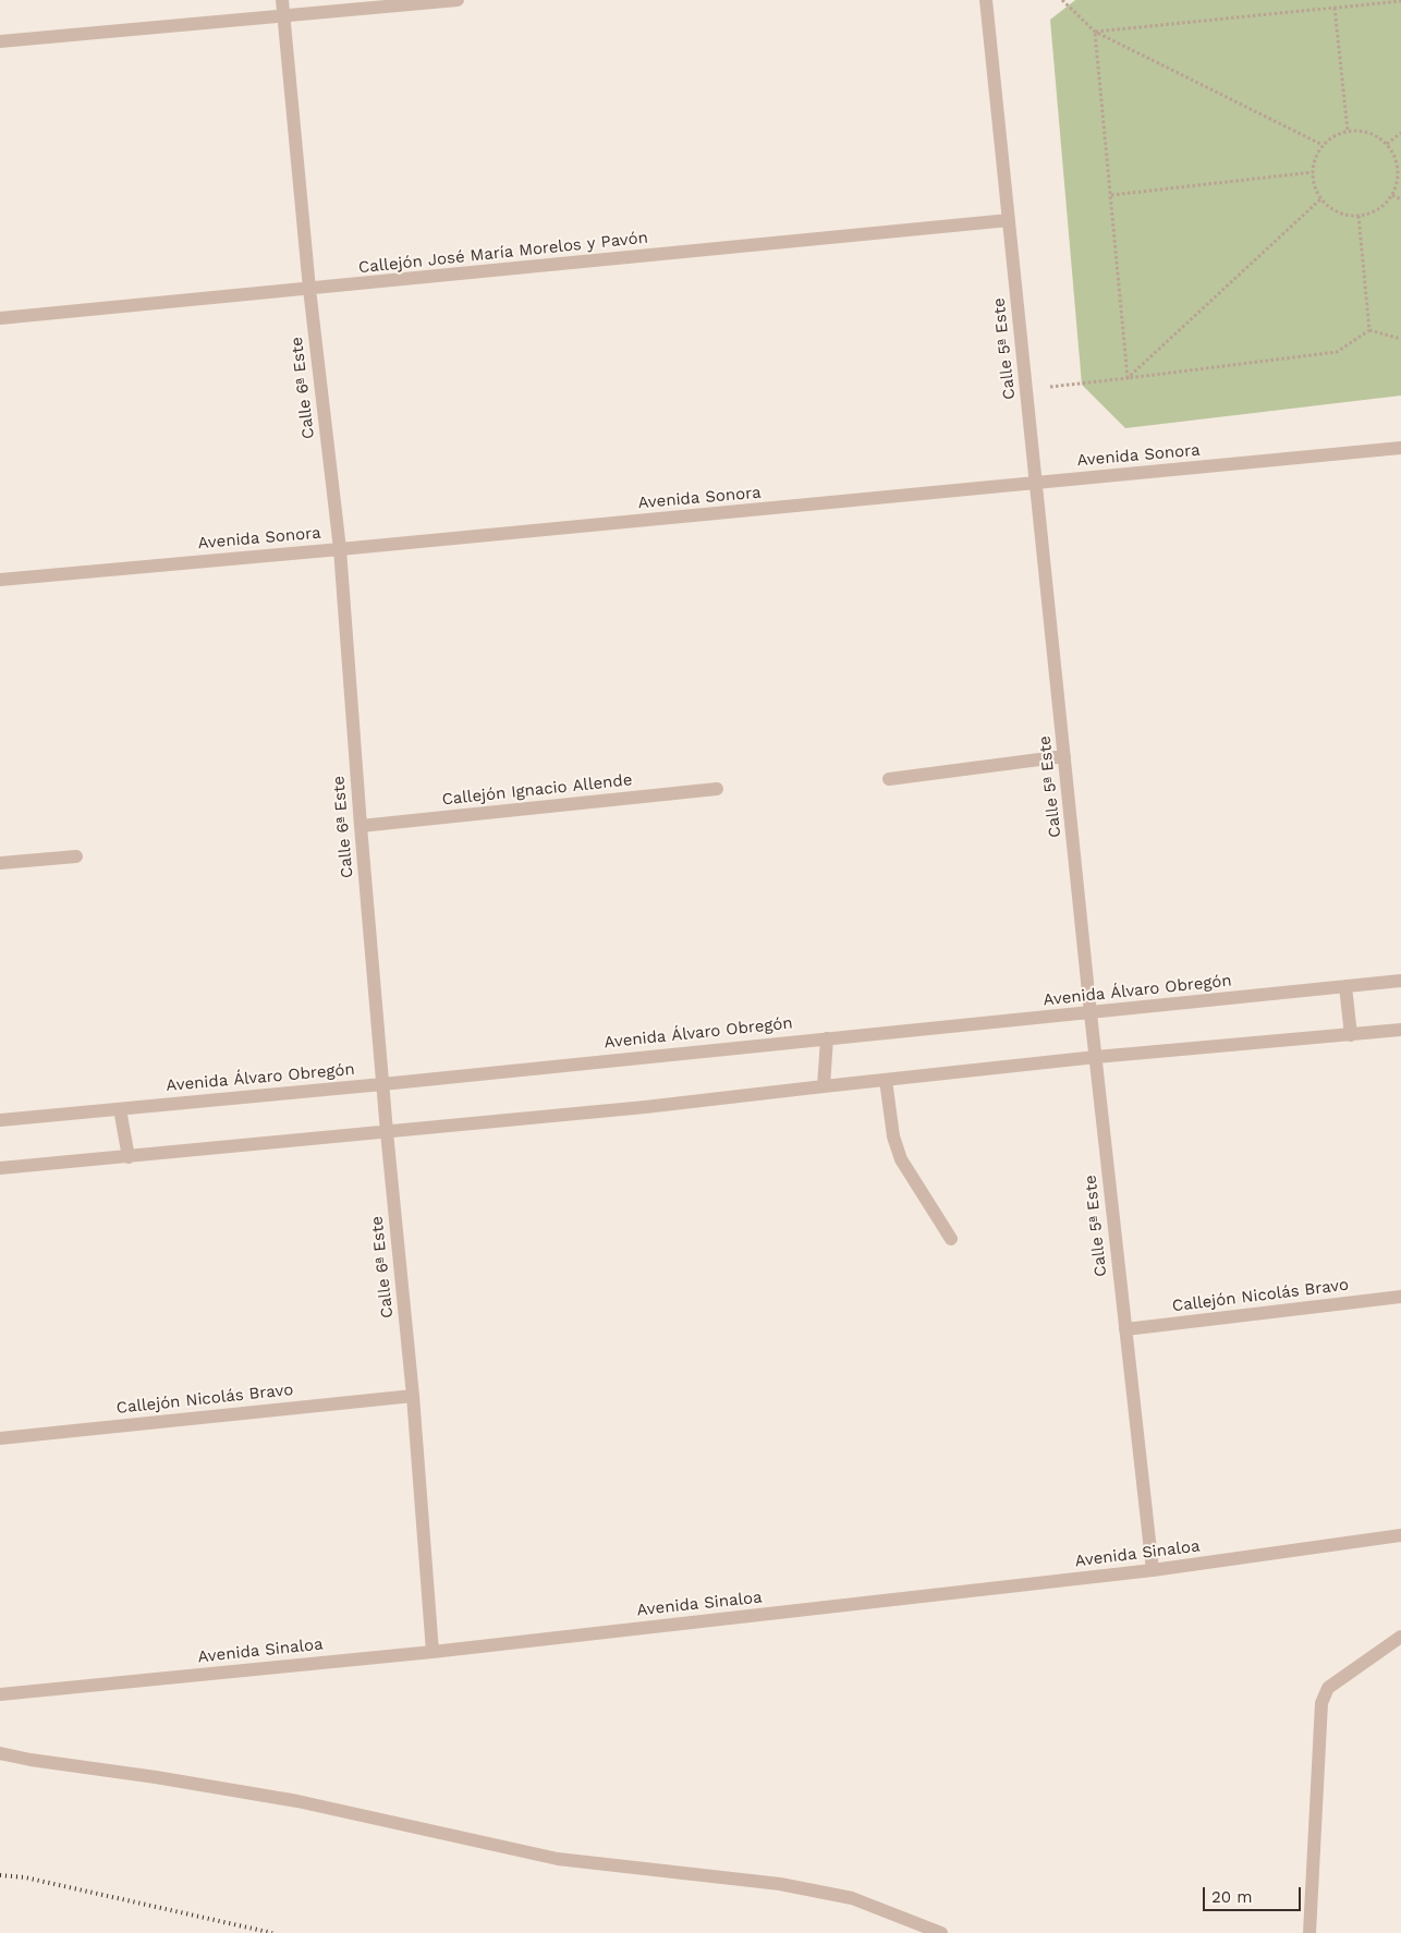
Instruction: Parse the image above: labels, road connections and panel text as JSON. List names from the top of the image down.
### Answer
{
  "streets": {
    "street": [
      "Callejón José María Morelos y Pavón",
      "Calle 5ª Este",
      "Calle 6ª Este",
      "Avenida Sonora",
      "Callejón Ignacio Allende",
      "Avenida Álvaro Obregón",
      "Callejón Nicolás Bravo",
      "Avenida Sinaloa"
    ]
  },
  "crossings": [
    ["Callejón José María Morelos y Pavón", "Calle 5ª Este"],
    ["Callejón José María Morelos y Pavón", "Calle 6ª Este"],
    ["Calle 5ª Este", "Avenida Sonora"],
    ["Calle 5ª Este", "Avenida Álvaro Obregón"],
    ["Calle 5ª Este", "Callejón Nicolás Bravo"],
    ["Calle 5ª Este", "Avenida Sinaloa"],
    ["Calle 6ª Este", "Avenida Sonora"],
    ["Calle 6ª Este", "Callejón Ignacio Allende"],
    ["Calle 6ª Este", "Avenida Álvaro Obregón"],
    ["Calle 6ª Este", "Callejón Nicolás Bravo"],
    ["Calle 6ª Este", "Avenida Sinaloa"]
  ],
  "scale_bar": "20 m"
}
